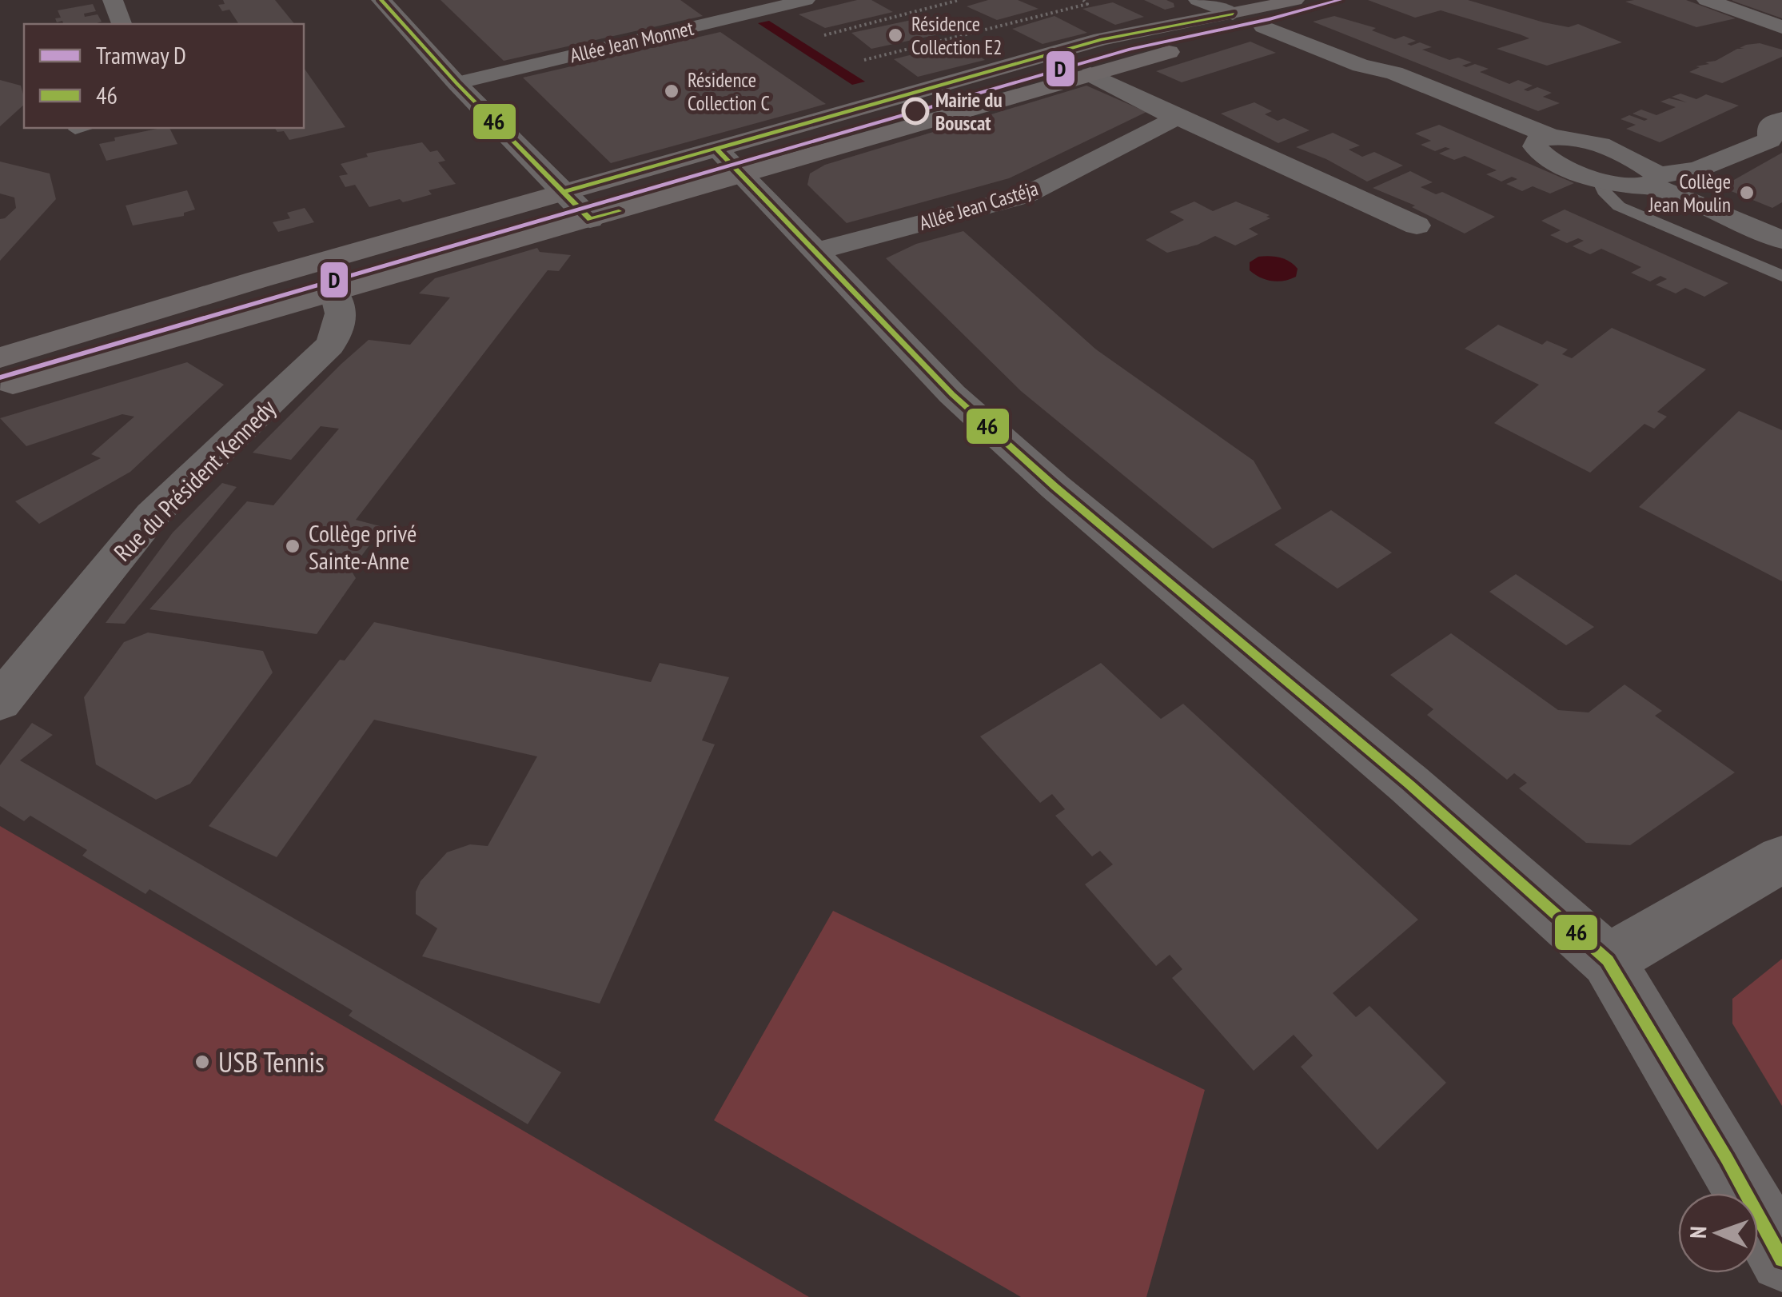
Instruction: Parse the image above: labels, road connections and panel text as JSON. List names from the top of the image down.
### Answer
{
  "streets": {
    "street": ["Allée Jean Monnet", "Allée Jean Castéja", "Rue du Président Kennedy"]
  },
  "places": [
    "Résidence Collection E2",
    "Résidence Collection C",
    "Mairie du Bouscat",
    "Collège Jean Moulin",
    "Collège privé Sainte-Anne",
    "USB Tennis"
  ],
  "lines": ["tram line D", "transit line 46"],
  "legend": ["Tramway D", "46"],
  "north": "left"
}
